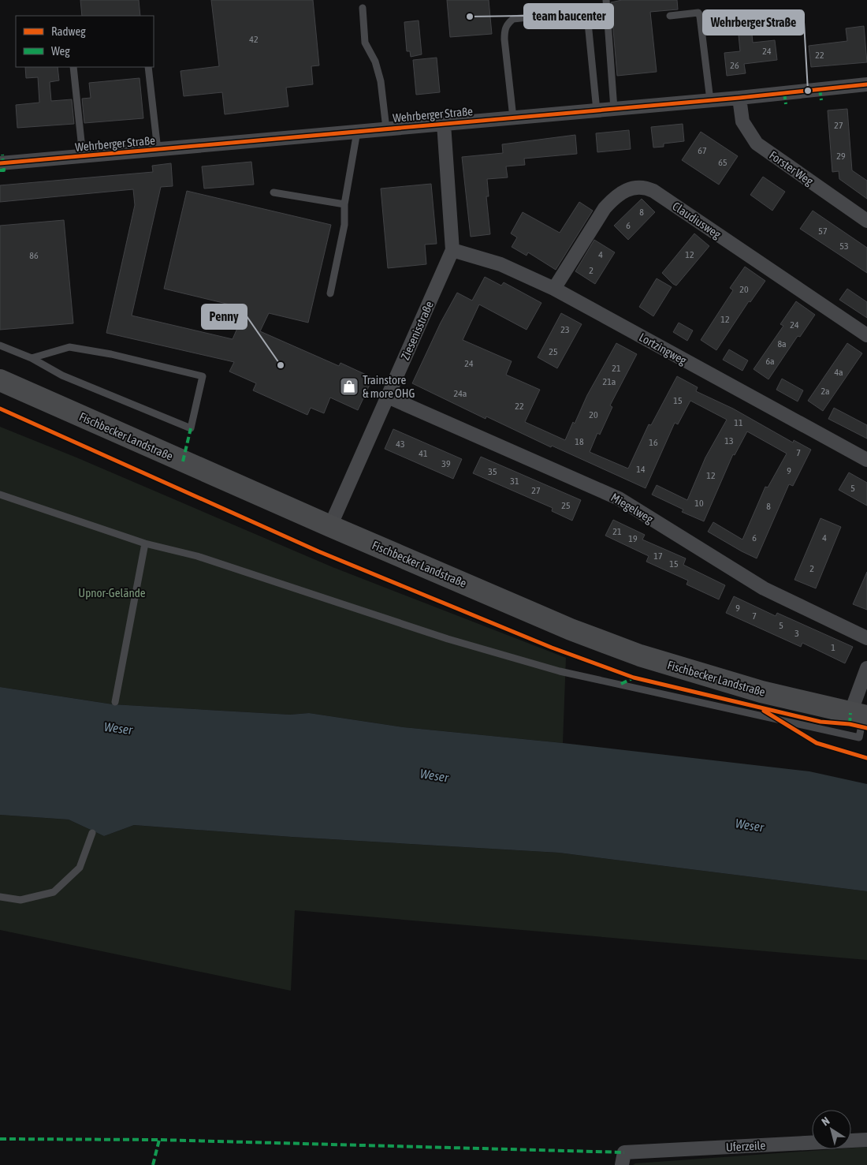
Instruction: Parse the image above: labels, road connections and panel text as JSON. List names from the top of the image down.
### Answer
{
  "streets": {
    "main road": ["Fischbecker Landstraße"],
    "street": [
      "Wehrberger Straße",
      "Forster Weg",
      "Claudiusweg",
      "Ziesenisstraße",
      "Lortzingweg",
      "Miegelweg",
      "Uferzeile"
    ]
  },
  "crossings": [
    ["Wehrberger Straße", "Forster Weg"],
    ["Wehrberger Straße", "Ziesenisstraße"],
    ["Claudiusweg", "Lortzingweg"],
    ["Ziesenisstraße", "Lortzingweg"],
    ["Ziesenisstraße", "Fischbecker Landstraße"],
    ["Ziesenisstraße", "Miegelweg"]
  ],
  "water": ["Weser"],
  "parks": ["Upnor-Gelände"],
  "places": {
    "other": ["team baucenter", "Wehrberger Straße", "Penny"],
    "shop": ["Trainstore & more OHG"]
  },
  "house_numbers": [
    "42",
    "24",
    "22",
    "26",
    "27",
    "67",
    "29",
    "65",
    "8",
    "6",
    "57",
    "53",
    "4",
    "12",
    "86",
    "2",
    "20",
    "12",
    "24",
    "23",
    "8a",
    "25",
    "6a",
    "24",
    "21",
    "4a",
    "21a",
    "2a",
    "24a",
    "15",
    "22",
    "20",
    "11",
    "13",
    "18",
    "16",
    "43",
    "7",
    "41",
    "39",
    "14",
    "9",
    "35",
    "12",
    "31",
    "5",
    "27",
    "10",
    "25",
    "8",
    "21",
    "6",
    "4",
    "19",
    "17",
    "15",
    "2",
    "9",
    "7",
    "5",
    "3",
    "1"
  ],
  "legend": ["Radweg", "Weg"],
  "north": "top left"
}
